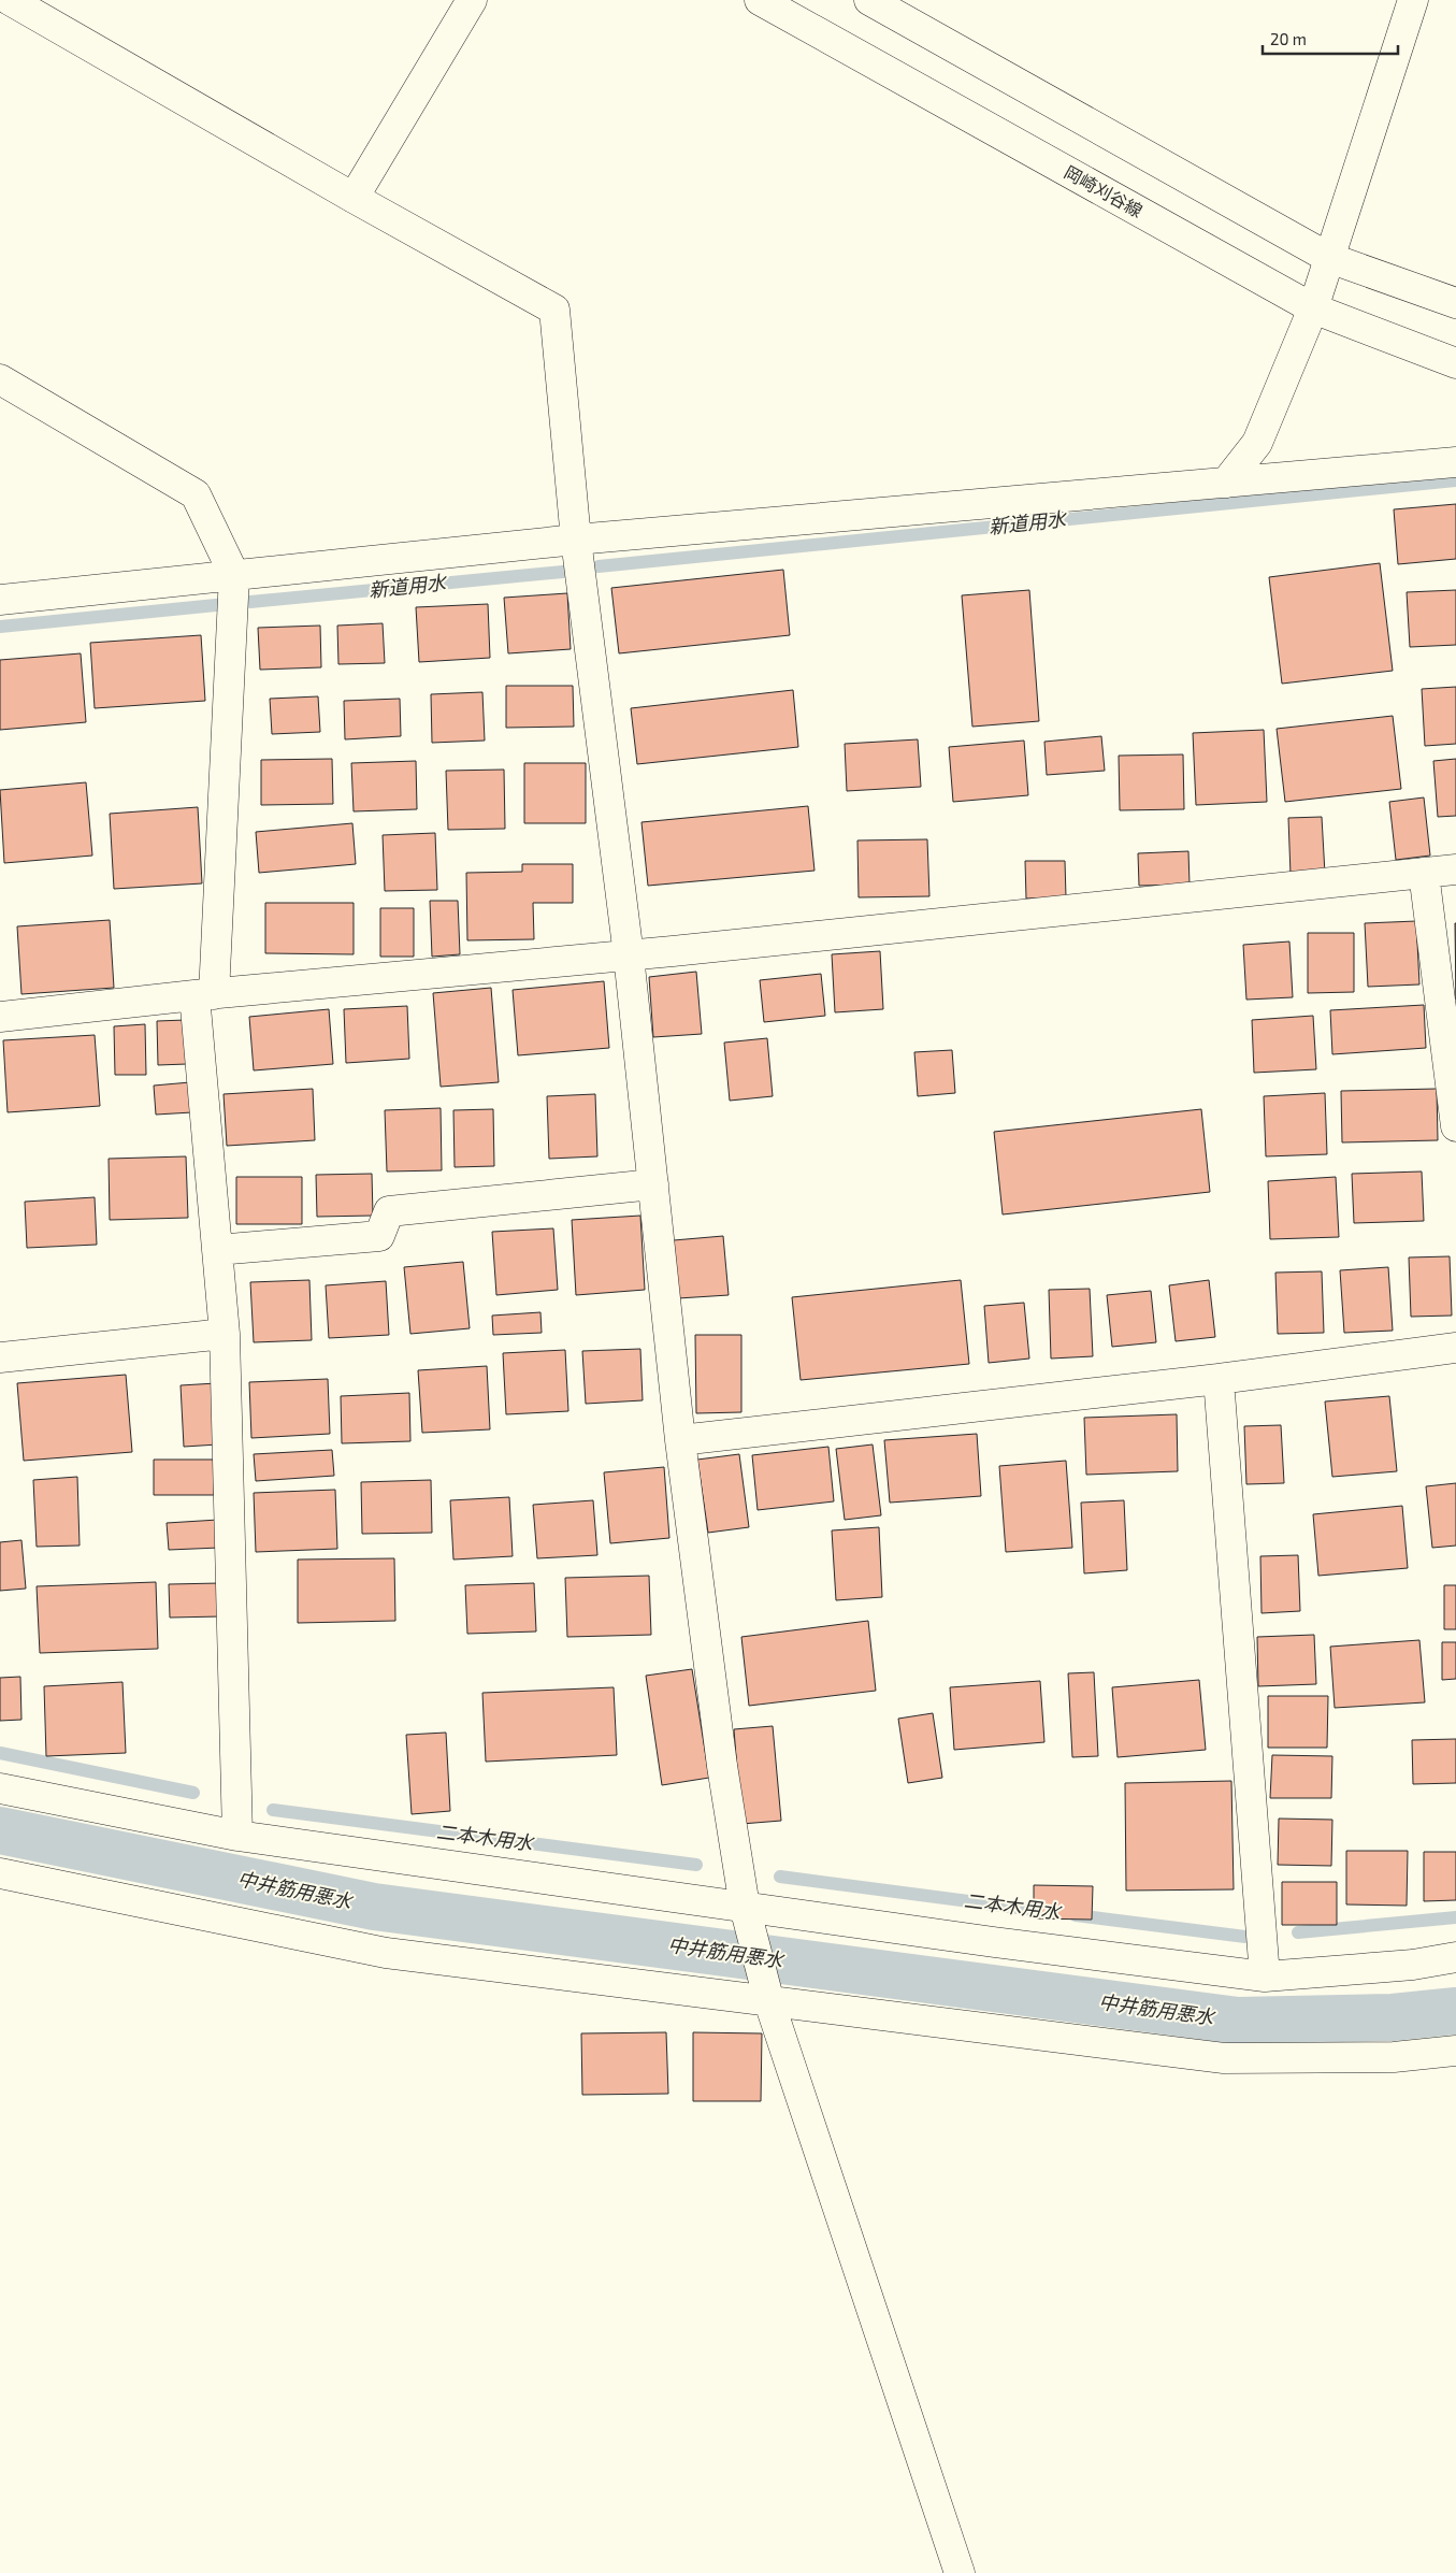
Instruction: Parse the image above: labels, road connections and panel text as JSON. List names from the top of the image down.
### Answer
{
  "streets": {
    "street": ["岡崎刈谷線"]
  },
  "water": ["新道用水", "二本木用水", "中井筋用悪水"],
  "scale_bar": "20 m"
}
